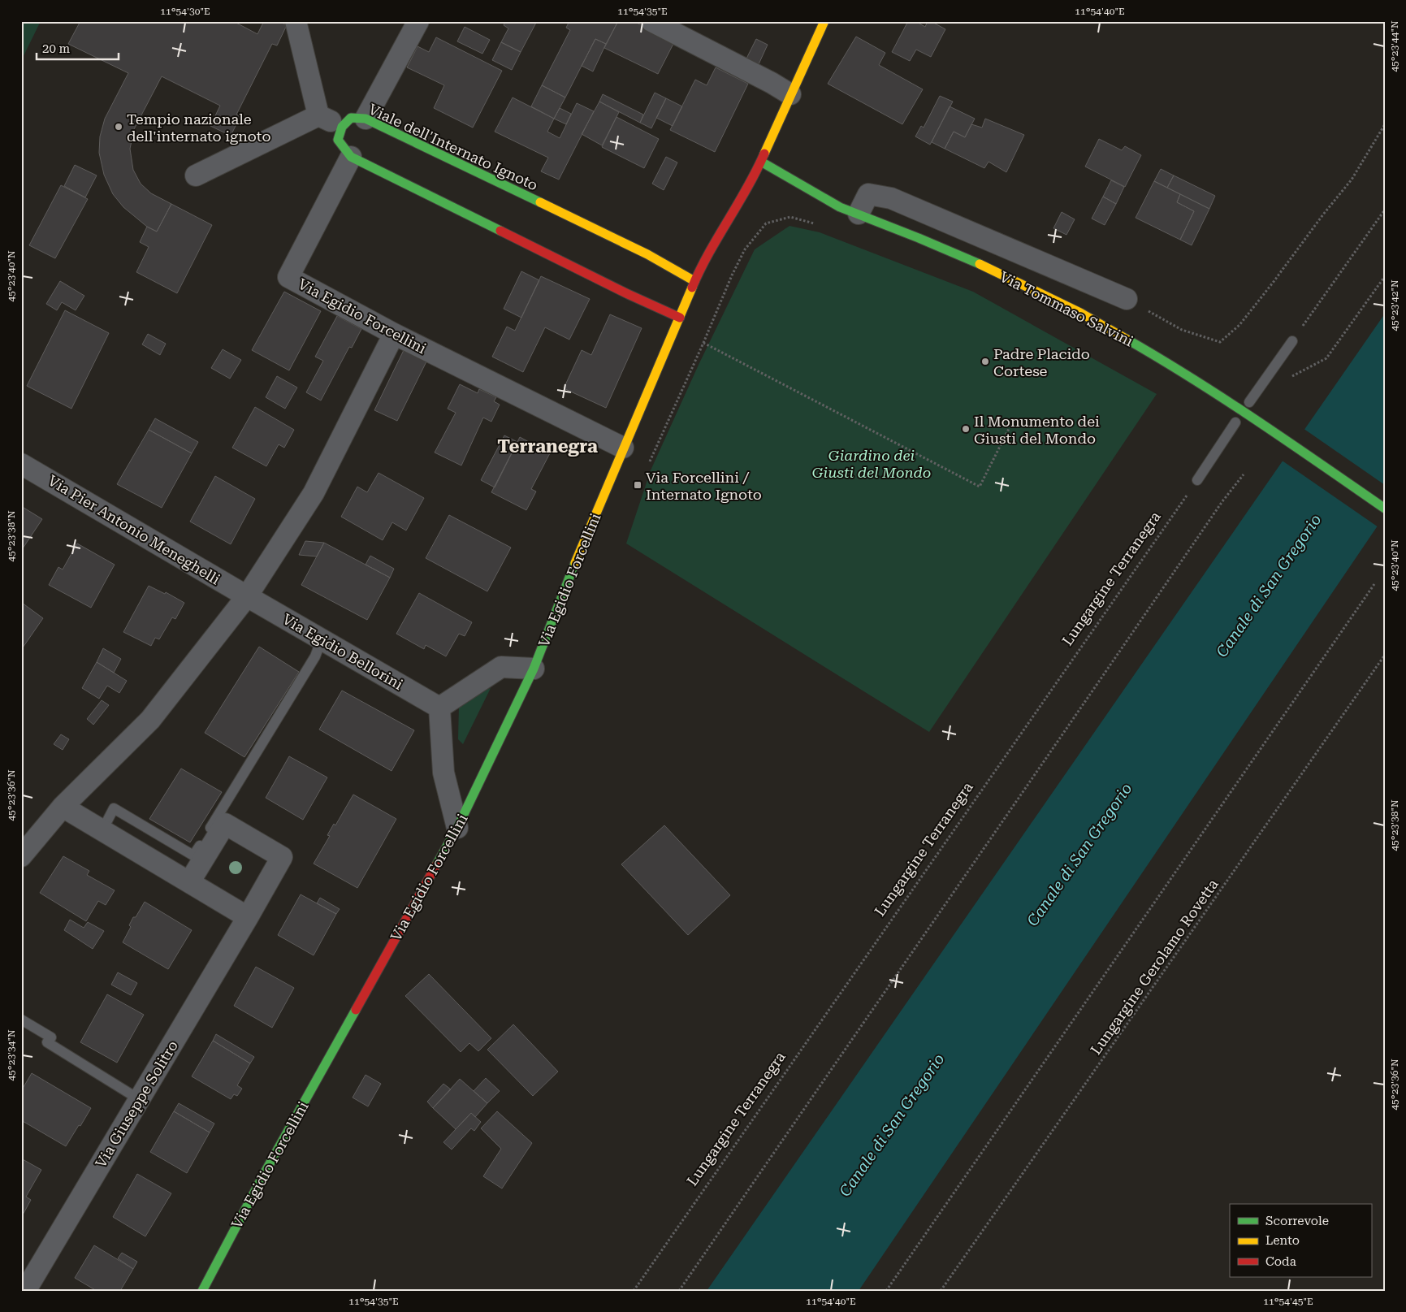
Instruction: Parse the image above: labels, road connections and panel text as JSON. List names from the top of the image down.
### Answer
{
  "streets": {
    "street": [
      "Viale dell'Internato Ignoto",
      "Via Tommaso Salvini",
      "Via Egidio Forcellini",
      "Via Pier Antonio Meneghelli",
      "Via Egidio Bellorini",
      "Via Giuseppe Solitro"
    ],
    "path": ["Lungargine Terranegra", "Lungargine Gerolamo Rovetta"]
  },
  "crossings": [
    ["Viale dell'Internato Ignoto", "Via Egidio Forcellini"],
    ["Via Tommaso Salvini", "Via Egidio Forcellini"],
    ["Via Pier Antonio Meneghelli", "Via Egidio Bellorini"]
  ],
  "districts": ["Terranegra"],
  "water": ["Canale di San Gregorio"],
  "parks": ["Giardino dei Giusti del Mondo"],
  "places": {
    "other": ["Tempio nazionale dell'internato ignoto", "Padre Placido Cortese", "Il Monumento dei Giusti del Mondo"],
    "transit": ["Via Forcellini / Internato Ignoto"]
  },
  "legend": ["Scorrevole", "Lento", "Coda"],
  "scale_bar": "20 m",
  "coordinates": [
    "11°54'30\"E",
    "11°54'35\"E",
    "11°54'40\"E",
    "45°23'44\"N",
    "45°23'40\"N",
    "45°23'42\"N",
    "45°23'38\"N",
    "45°23'36\"N",
    "45°23'34\"N",
    "11°54'45\"E"
  ]
}
